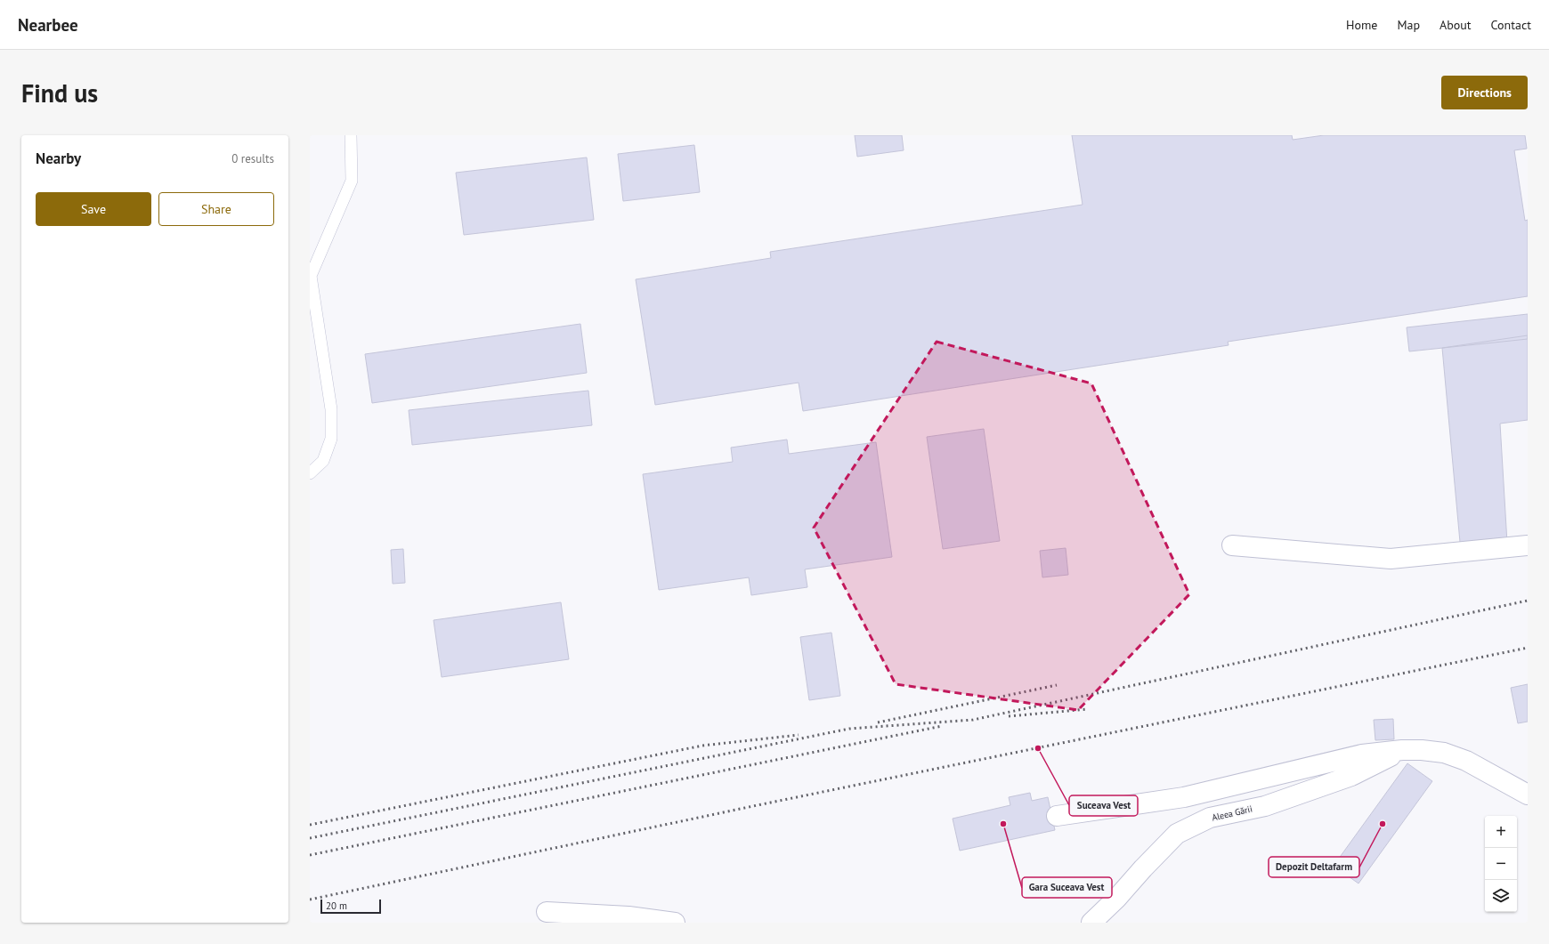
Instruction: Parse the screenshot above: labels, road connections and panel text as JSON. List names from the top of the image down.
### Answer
{
  "streets": {
    "street": ["Aleea Gării"]
  },
  "places": ["Suceava Vest", "Gara Suceava Vest", "Depozit Deltafarm"],
  "scale_bar": "20 m",
  "page": {
    "header": "Nearbee",
    "nav": [
      "Home",
      "Map",
      "About",
      "Contact"
    ],
    "buttons": [
      "Directions",
      ["Save", "Share"]
    ],
    "title": "Find us",
    "heading": ["Nearby", "0 results"],
    "map_buttons": ["+", "−"],
    "scale": "20 m"
  }
}
